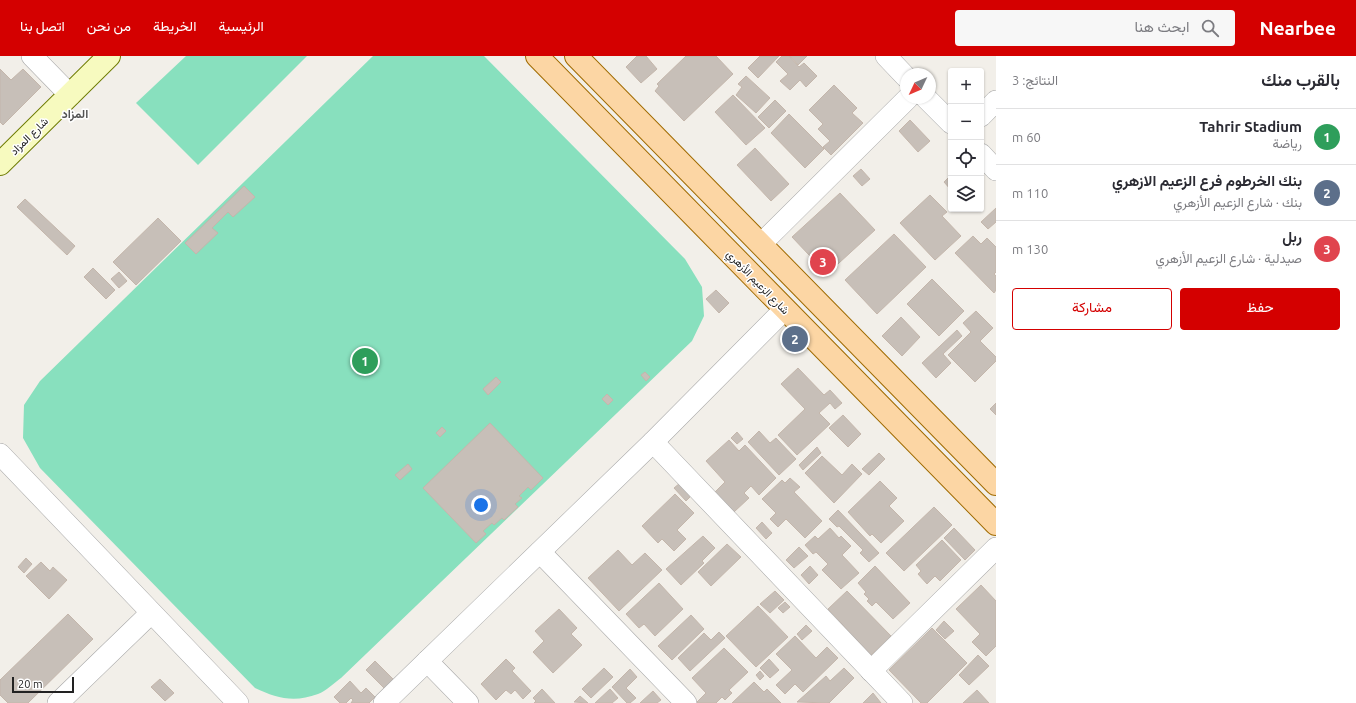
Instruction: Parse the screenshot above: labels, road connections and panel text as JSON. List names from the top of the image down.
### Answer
{
  "streets": {
    "main road": ["شارع الزعيم الأزهري"],
    "street": ["شارع المزاد"]
  },
  "districts": ["المزاد"],
  "scale_bar": "20 m",
  "north": "bottom left",
  "page": {
    "header": "Nearbee",
    "search": "ابحث هنا",
    "nav": [
      "الرئيسية",
      "الخريطة",
      "من نحن",
      "اتصل بنا"
    ],
    "heading": ["بالقرب منك", "النتائج: 3"],
    "map_buttons": ["+", "−"],
    "list": [
      {
        "mark": "1",
        "name": "Tahrir Stadium",
        "note": "رياضة",
        "value": "60 m"
      },
      {
        "mark": "2",
        "name": "بنك الخرطوم فرع الزعيم الازهري",
        "note": "بنك · شارع الزعيم الأزهري",
        "value": "110 m"
      },
      {
        "mark": "3",
        "name": "ربل",
        "note": "صيدلية · شارع الزعيم الأزهري",
        "value": "130 m"
      }
    ],
    "pins": ["3", "2", "1"],
    "buttons": ["حفظ", "مشاركة"],
    "scale": "20 m"
  }
}
